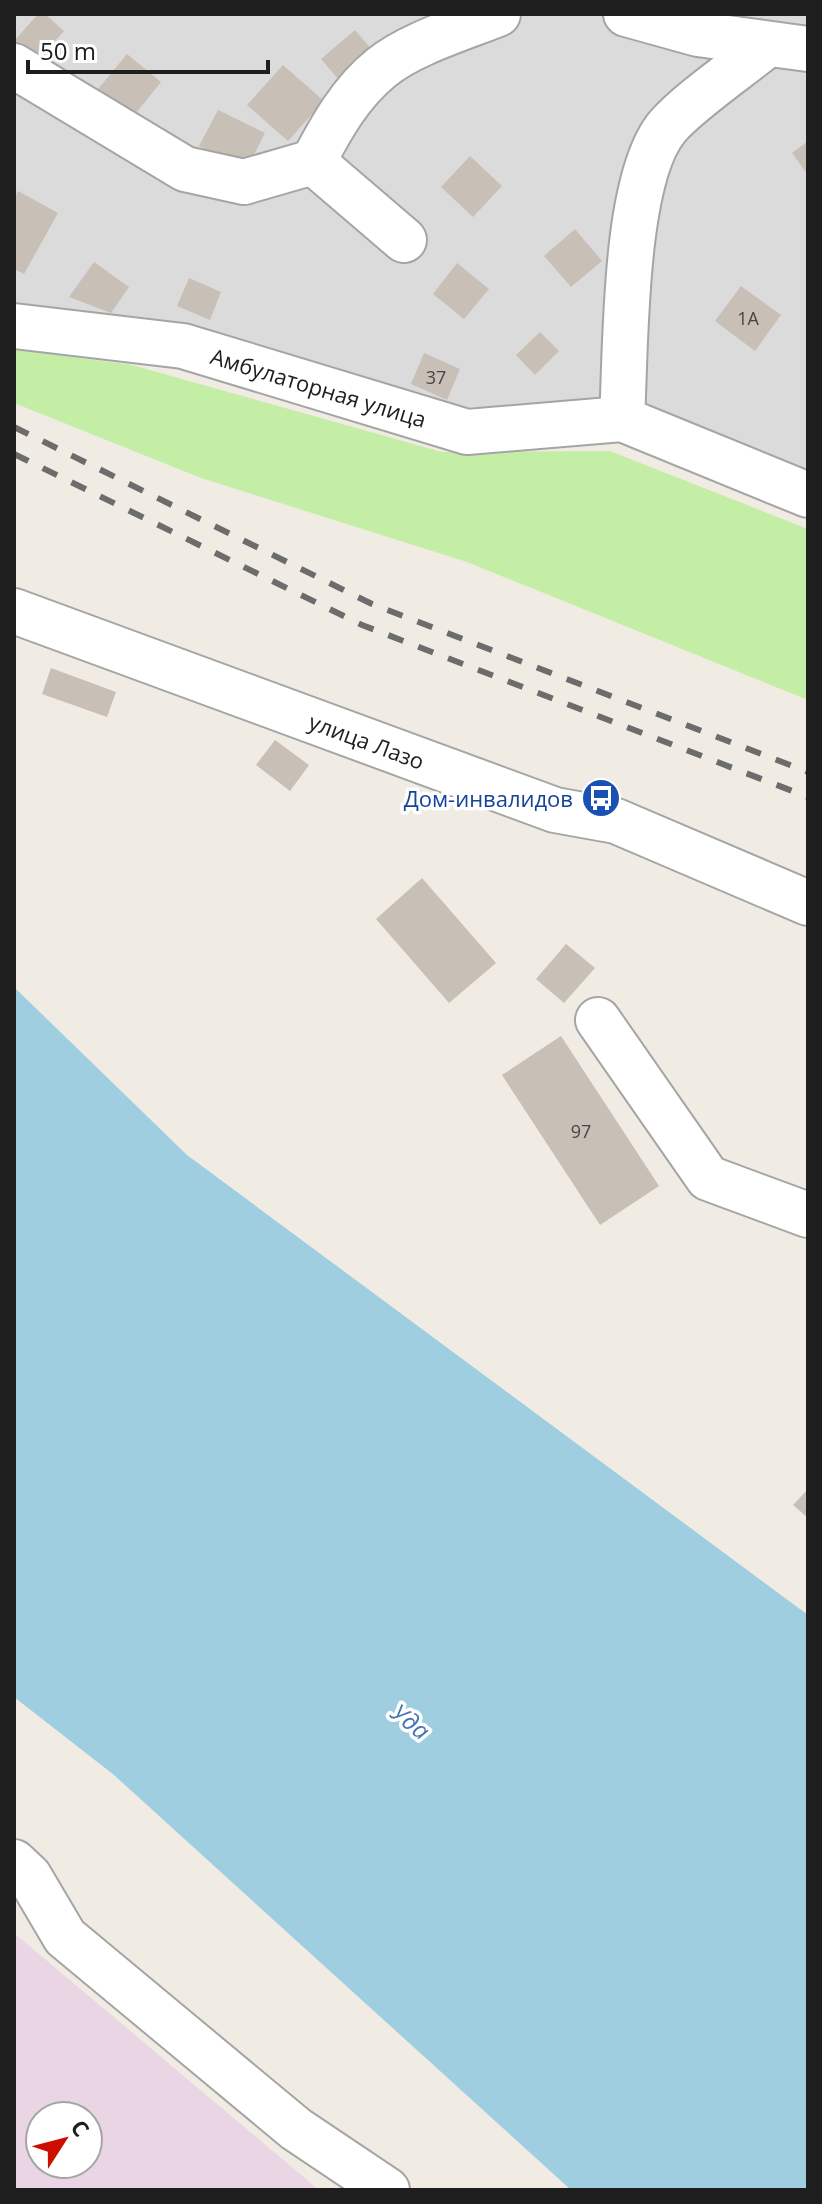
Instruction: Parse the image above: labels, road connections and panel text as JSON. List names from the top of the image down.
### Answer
{
  "streets": {
    "street": ["Амбулаторная улица", "улица Лазо"]
  },
  "water": ["Уда"],
  "places": {
    "bus stop": ["Дом-инвалидов"]
  },
  "house_numbers": ["1А", "37", "97"],
  "scale_bar": "50 m",
  "north": "top right"
}
